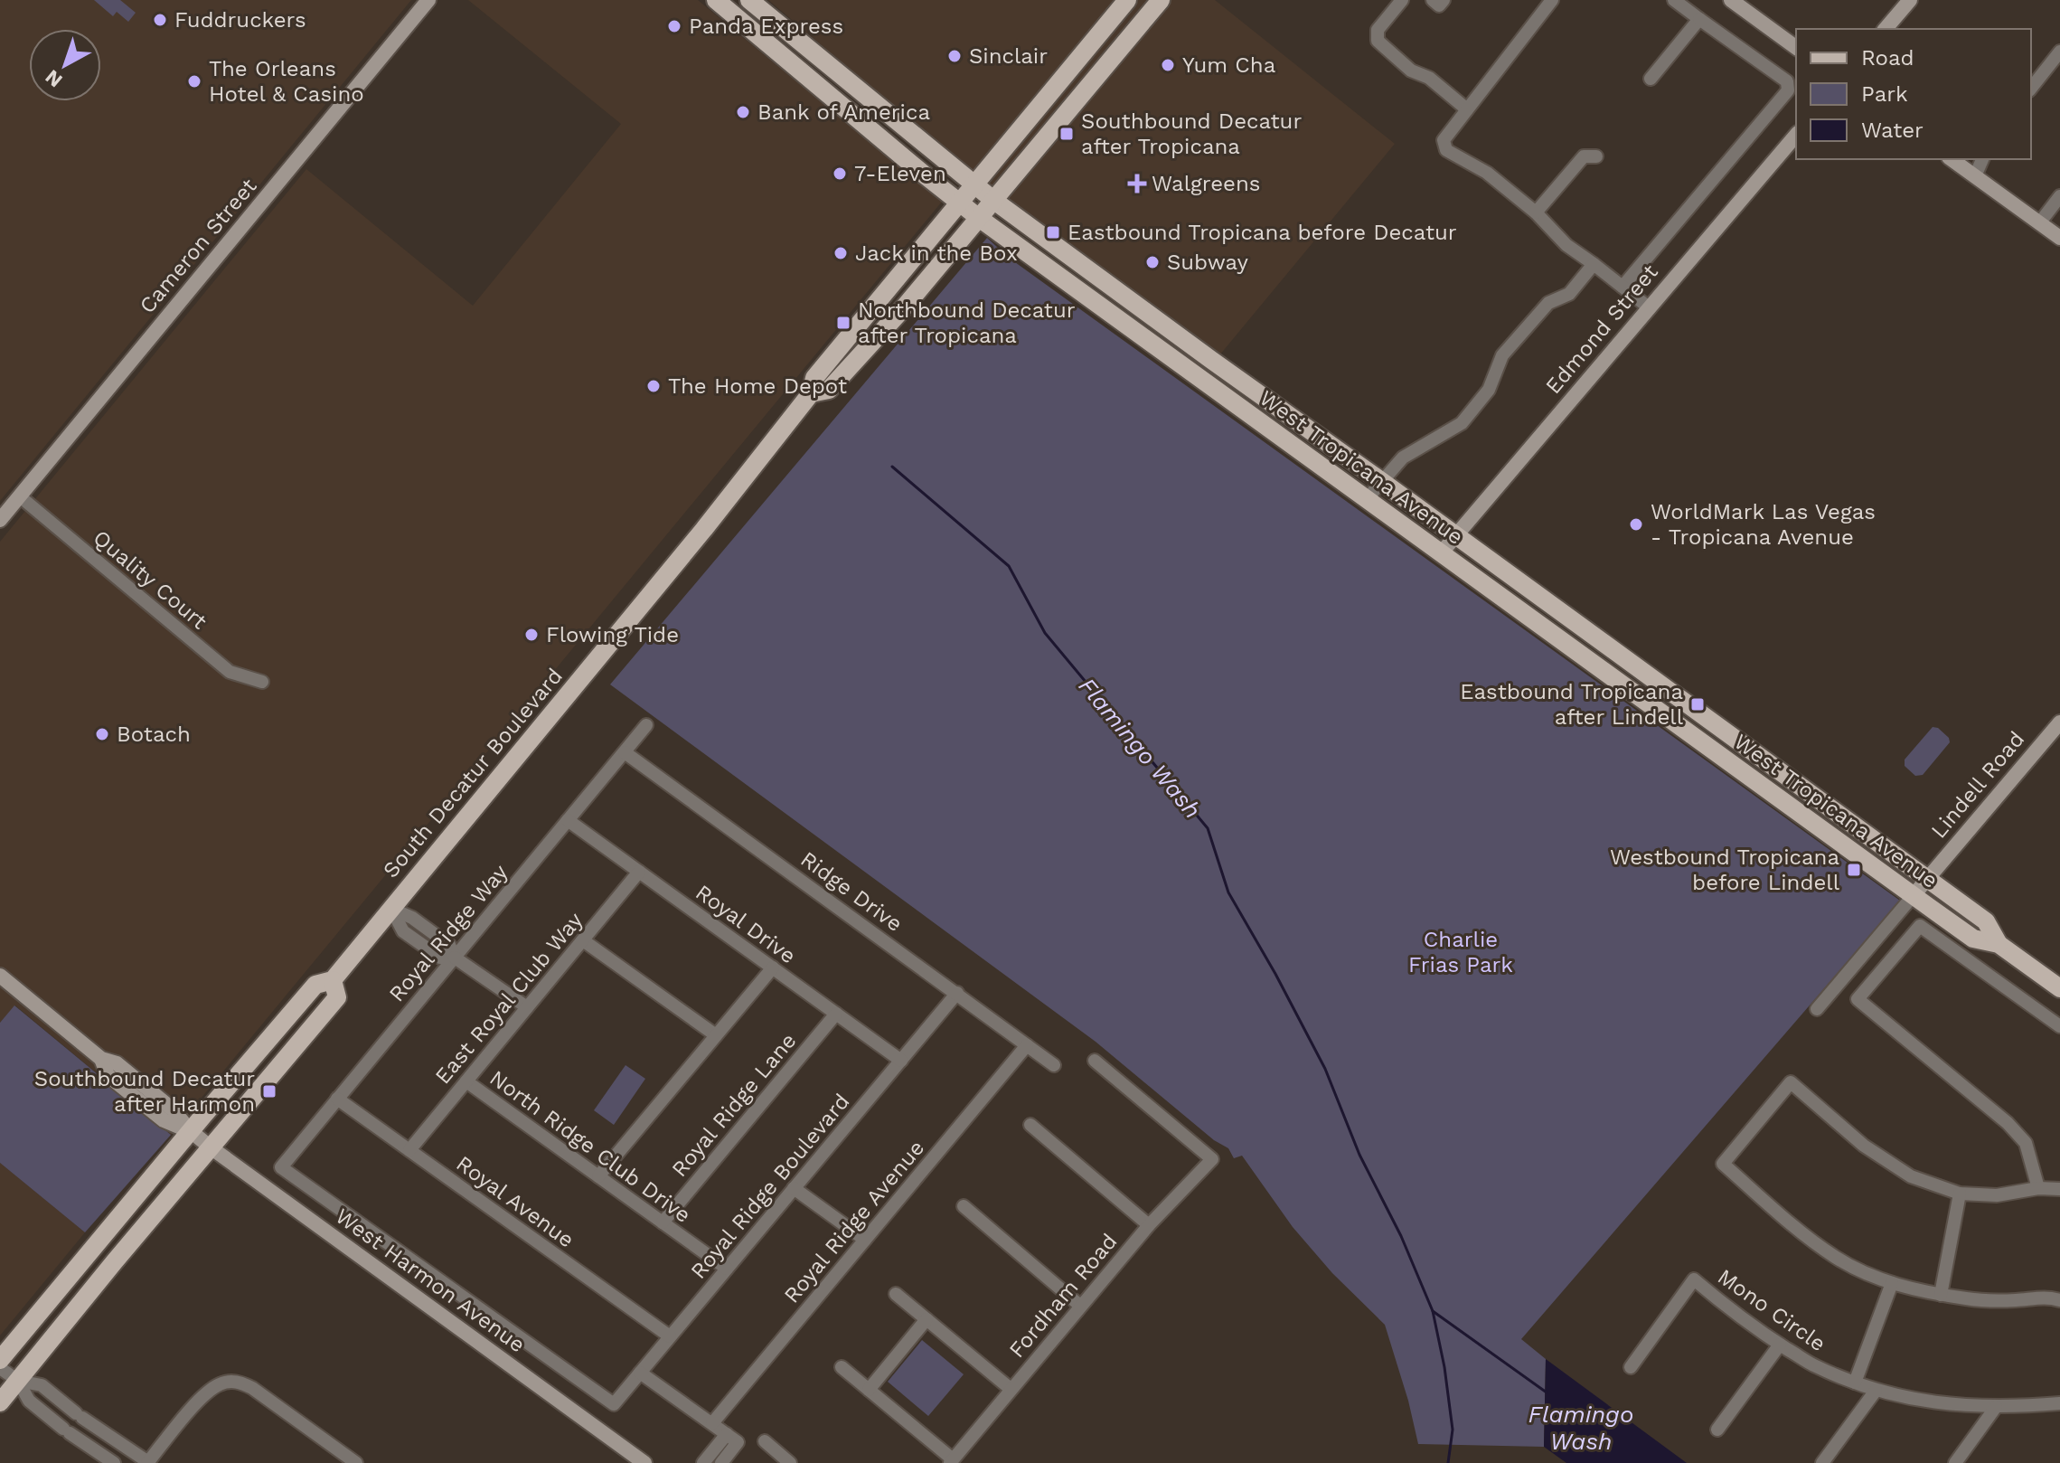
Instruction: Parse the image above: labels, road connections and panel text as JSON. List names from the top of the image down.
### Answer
{
  "streets": {
    "main road": ["West Tropicana Avenue", "South Decatur Boulevard"],
    "street": [
      "Cameron Street",
      "Edmond Street",
      "Quality Court",
      "Lindell Road",
      "Ridge Drive",
      "Royal Drive",
      "Royal Ridge Way",
      "East Royal Club Way",
      "Royal Ridge Lane",
      "North Ridge Club Drive",
      "Royal Ridge Boulevard",
      "Royal Avenue",
      "Royal Ridge Avenue",
      "West Harmon Avenue",
      "Fordham Road",
      "Mono Circle"
    ]
  },
  "crossings": [
    ["Cameron Street", "Quality Court"],
    ["Edmond Street", "West Tropicana Avenue"],
    ["West Tropicana Avenue", "South Decatur Boulevard"],
    ["West Tropicana Avenue", "Lindell Road"],
    ["South Decatur Boulevard", "West Harmon Avenue"],
    ["Ridge Drive", "Royal Ridge Way"],
    ["Ridge Drive", "Royal Ridge Boulevard"],
    ["Ridge Drive", "Royal Ridge Avenue"],
    ["Royal Drive", "Royal Ridge Way"],
    ["Royal Drive", "East Royal Club Way"],
    ["Royal Drive", "Royal Ridge Lane"],
    ["Royal Drive", "Royal Ridge Boulevard"],
    ["Royal Ridge Way", "Royal Ridge Boulevard"],
    ["Royal Ridge Way", "Royal Avenue"],
    ["East Royal Club Way", "North Ridge Club Drive"],
    ["East Royal Club Way", "Royal Avenue"],
    ["Royal Ridge Lane", "North Ridge Club Drive"],
    ["North Ridge Club Drive", "Royal Ridge Boulevard"],
    ["Royal Ridge Boulevard", "Royal Avenue"]
  ],
  "water": ["Flamingo Wash"],
  "parks": ["Charlie Frias Park"],
  "places": {
    "other": [
      "Fuddruckers",
      "Panda Express",
      "Sinclair",
      "Yum Cha",
      "The Orleans Hotel & Casino",
      "Bank of America",
      "7-Eleven",
      "Jack in the Box",
      "Subway",
      "The Home Depot",
      "WorldMark Las Vegas - Tropicana Avenue",
      "Flowing Tide",
      "Botach"
    ],
    "transit": [
      "Southbound Decatur after Tropicana",
      "Eastbound Tropicana before Decatur",
      "Northbound Decatur after Tropicana",
      "Eastbound Tropicana after Lindell",
      "Westbound Tropicana before Lindell",
      "Southbound Decatur after Harmon"
    ],
    "health": ["Walgreens"]
  },
  "legend": ["Road", "Park", "Water"],
  "north": "bottom left"
}
